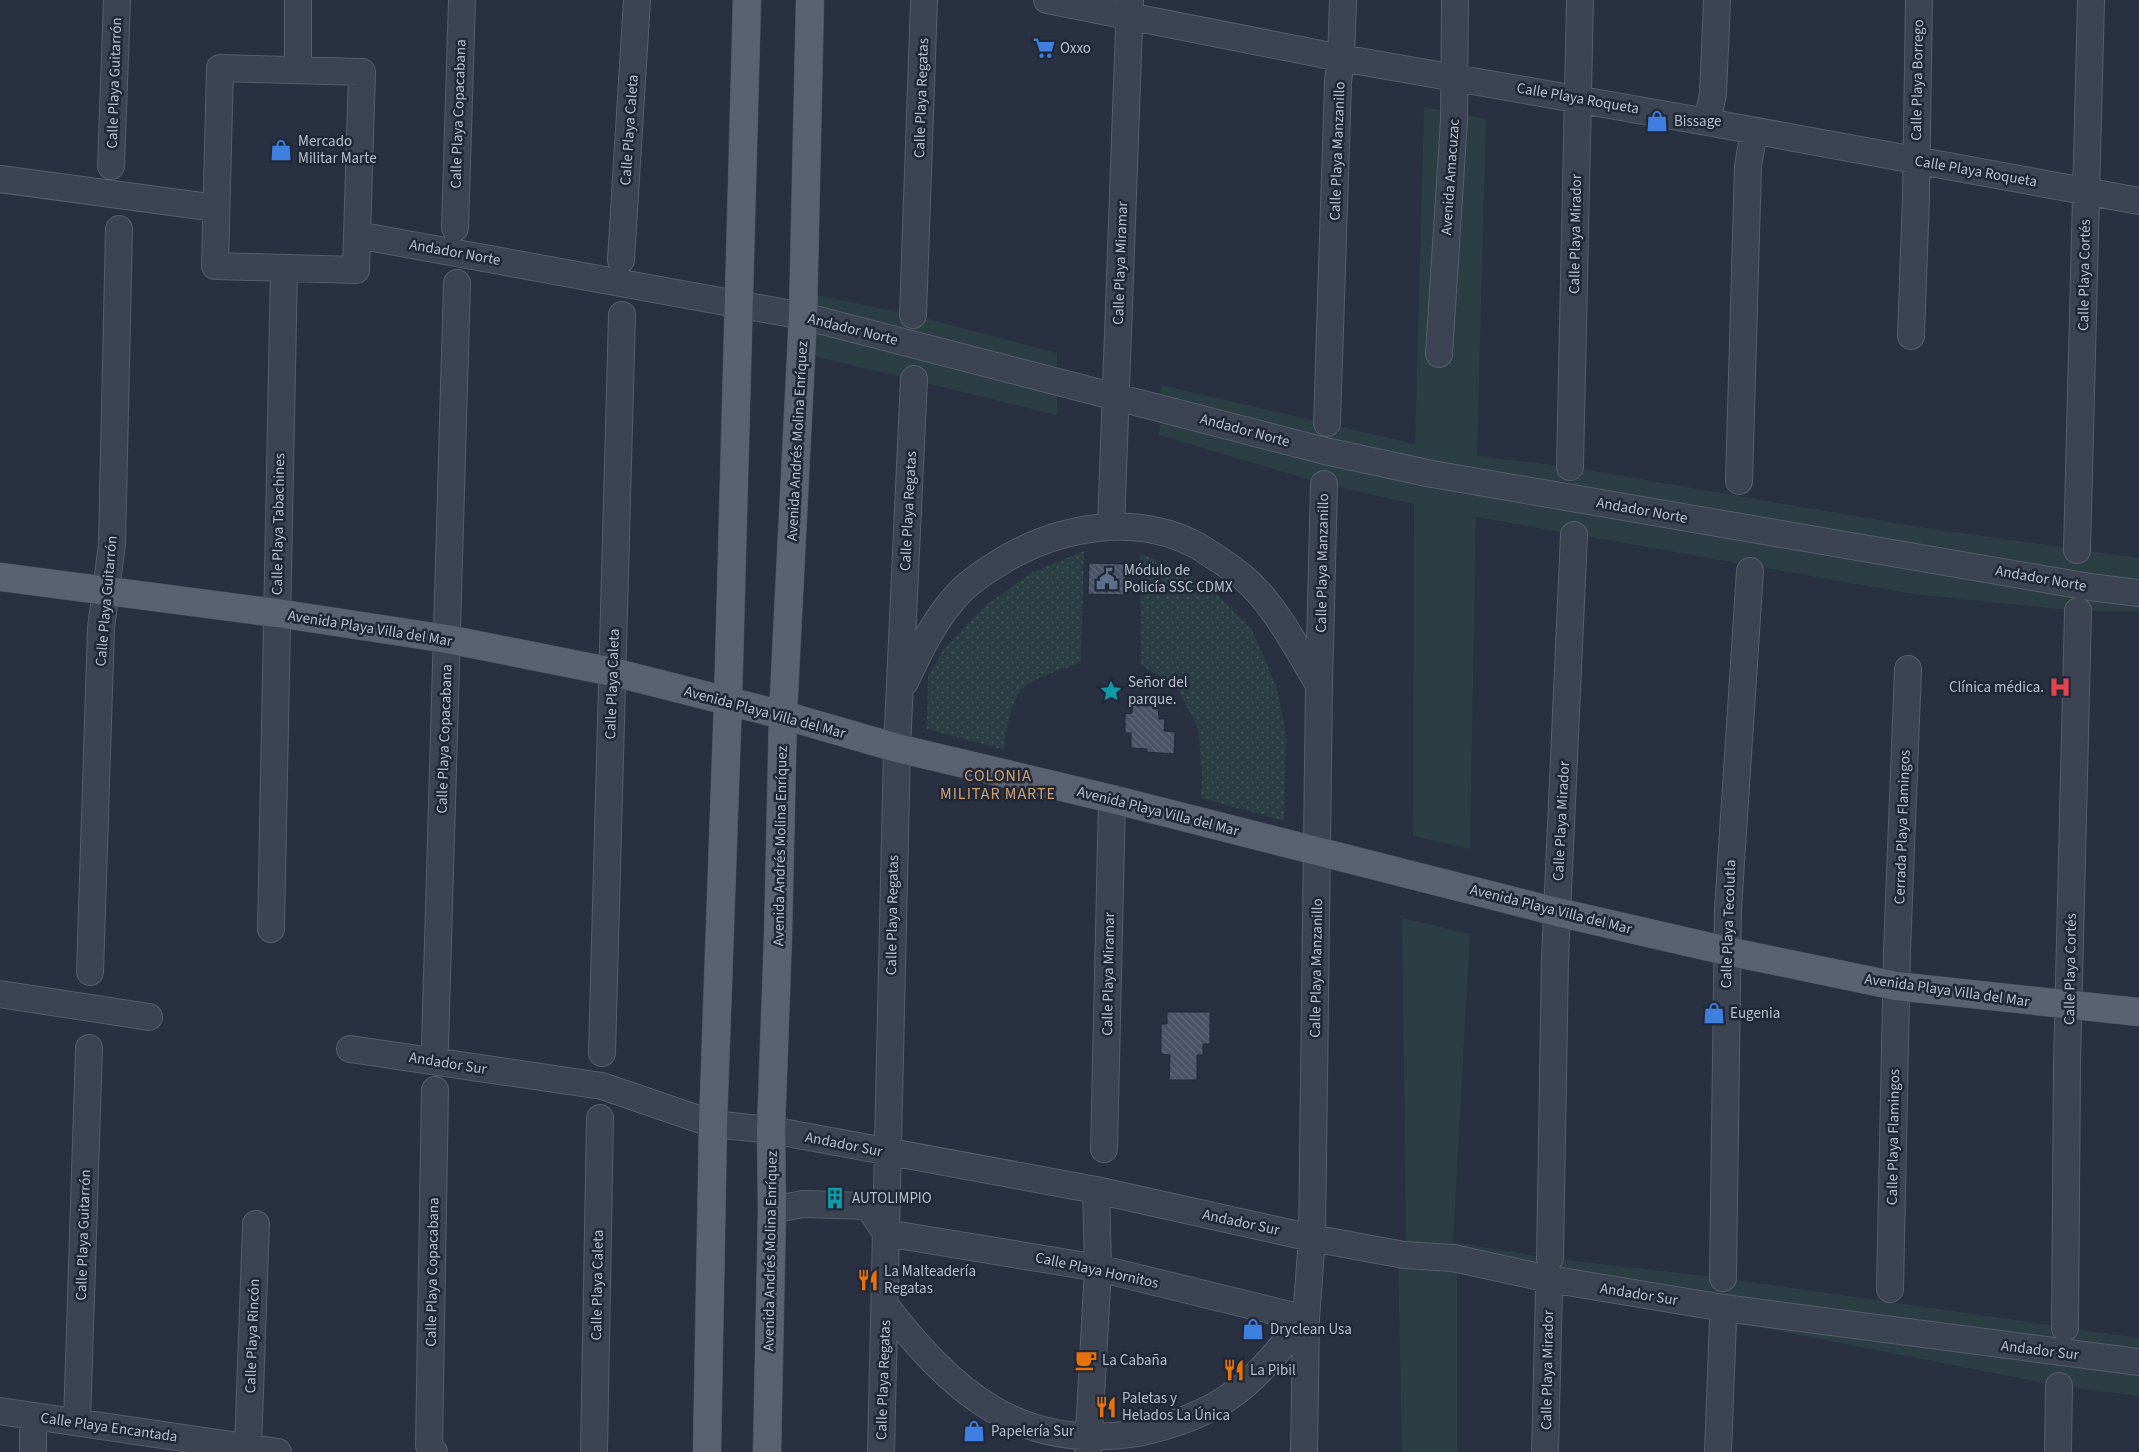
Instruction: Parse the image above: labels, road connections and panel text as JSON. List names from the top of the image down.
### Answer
{
  "streets": {
    "main road": ["Avenida Andrés Molina Enríquez", "Avenida Playa Villa del Mar"],
    "street": [
      "Calle Playa Borrego",
      "Calle Playa Guitarrón",
      "Calle Playa Regatas",
      "Calle Playa Roqueta",
      "Calle Playa Copacabana",
      "Calle Playa Caleta",
      "Calle Playa Manzanillo",
      "Avenida Amacuzac",
      "Calle Playa Mirador",
      "Andador Norte",
      "Calle Playa Miramar",
      "Calle Playa Cortés",
      "Calle Playa Tabachines",
      "Cerrada Playa Flamingos",
      "Calle Playa Tecolutla",
      "Andador Sur",
      "Calle Playa Flamingos",
      "Calle Playa Hornitos",
      "Calle Playa Rincón",
      "Calle Playa Encantada"
    ]
  },
  "crossings": [
    ["Calle Playa Borrego", "Calle Playa Roqueta"],
    ["Calle Playa Guitarrón", "Avenida Playa Villa del Mar"],
    ["Calle Playa Guitarrón", "Calle Playa Encantada"],
    ["Calle Playa Regatas", "Avenida Playa Villa del Mar"],
    ["Calle Playa Regatas", "Andador Sur"],
    ["Calle Playa Regatas", "Calle Playa Hornitos"],
    ["Calle Playa Roqueta", "Calle Playa Manzanillo"],
    ["Calle Playa Roqueta", "Avenida Amacuzac"],
    ["Calle Playa Roqueta", "Calle Playa Mirador"],
    ["Calle Playa Roqueta", "Calle Playa Miramar"],
    ["Calle Playa Roqueta", "Calle Playa Cortés"],
    ["Calle Playa Copacabana", "Avenida Playa Villa del Mar"],
    ["Calle Playa Caleta", "Avenida Playa Villa del Mar"],
    ["Calle Playa Manzanillo", "Avenida Playa Villa del Mar"],
    ["Calle Playa Manzanillo", "Andador Sur"],
    ["Calle Playa Manzanillo", "Calle Playa Hornitos"],
    ["Calle Playa Mirador", "Avenida Playa Villa del Mar"],
    ["Andador Norte", "Calle Playa Miramar"],
    ["Andador Norte", "Avenida Andrés Molina Enríquez"],
    ["Calle Playa Miramar", "Avenida Playa Villa del Mar"],
    ["Calle Playa Cortés", "Avenida Playa Villa del Mar"],
    ["Avenida Andrés Molina Enríquez", "Avenida Playa Villa del Mar"],
    ["Avenida Andrés Molina Enríquez", "Andador Sur"],
    ["Calle Playa Tabachines", "Avenida Playa Villa del Mar"],
    ["Avenida Playa Villa del Mar", "Cerrada Playa Flamingos"],
    ["Avenida Playa Villa del Mar", "Calle Playa Tecolutla"],
    ["Avenida Playa Villa del Mar", "Calle Playa Flamingos"],
    ["Cerrada Playa Flamingos", "Calle Playa Flamingos"],
    ["Calle Playa Rincón", "Calle Playa Encantada"]
  ],
  "districts": ["COLONIA MILITAR MARTE"],
  "places": {
    "supermarket": ["Oxxo"],
    "shop": [
      "Bissage",
      "Mercado Militar Marte",
      "Eugenia",
      "Dryclean Usa",
      "Papelería Sur"
    ],
    "public building": ["Módulo de Policía SSC CDMX"],
    "hospital": ["Clínica médica."],
    "place": ["Señor del parque."],
    "building": ["AUTOLIMPIO"],
    "restaurant": ["La Malteadería Regatas", "La Pibil", "Paletas y Helados La Única"],
    "cafe": ["La Cabaña"]
  }
}
